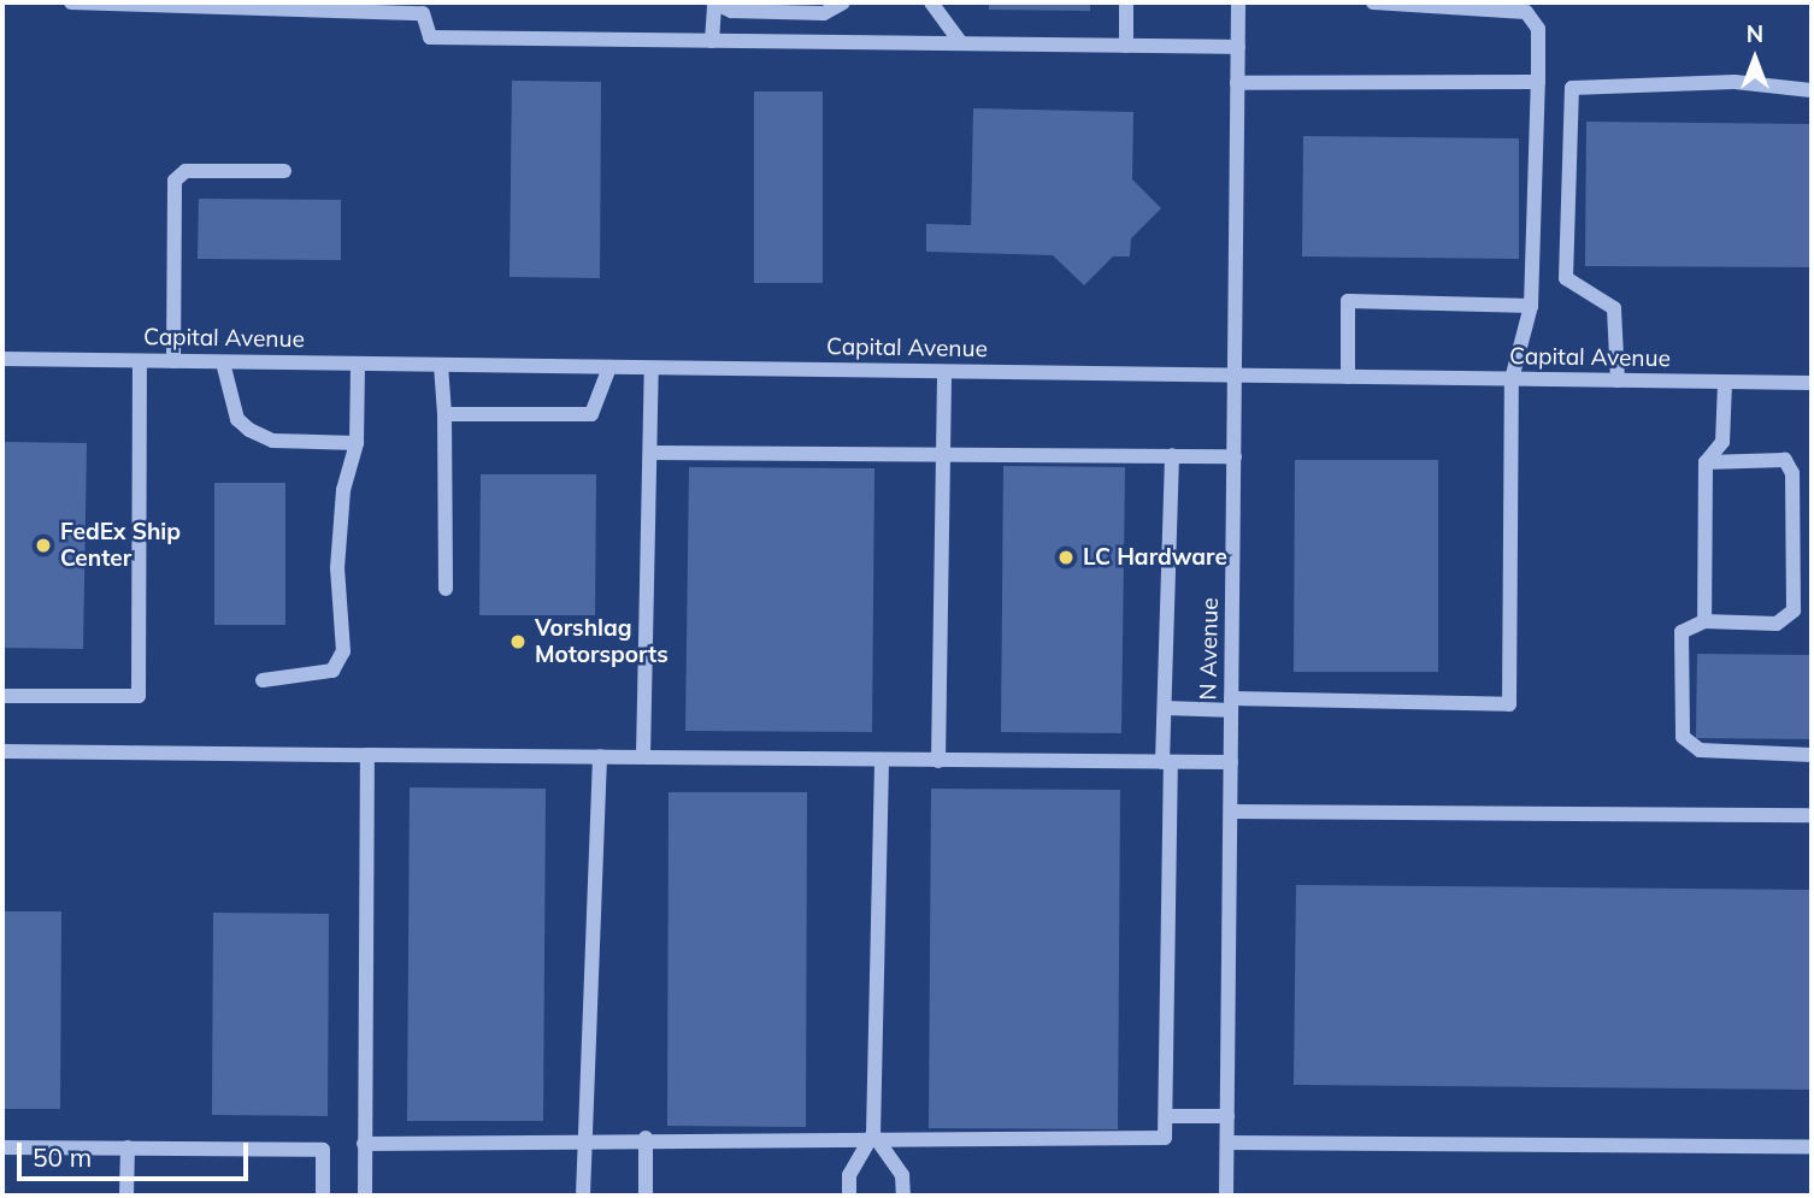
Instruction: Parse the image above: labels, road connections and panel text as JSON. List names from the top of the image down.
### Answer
{
  "streets": {
    "street": ["Capital Avenue", "N Avenue"]
  },
  "crossings": [
    ["Capital Avenue", "N Avenue"]
  ],
  "places": ["FedEx Ship Center", "LC Hardware", "Vorshlag Motorsports"],
  "scale_bar": "50 m",
  "north": "top"
}
